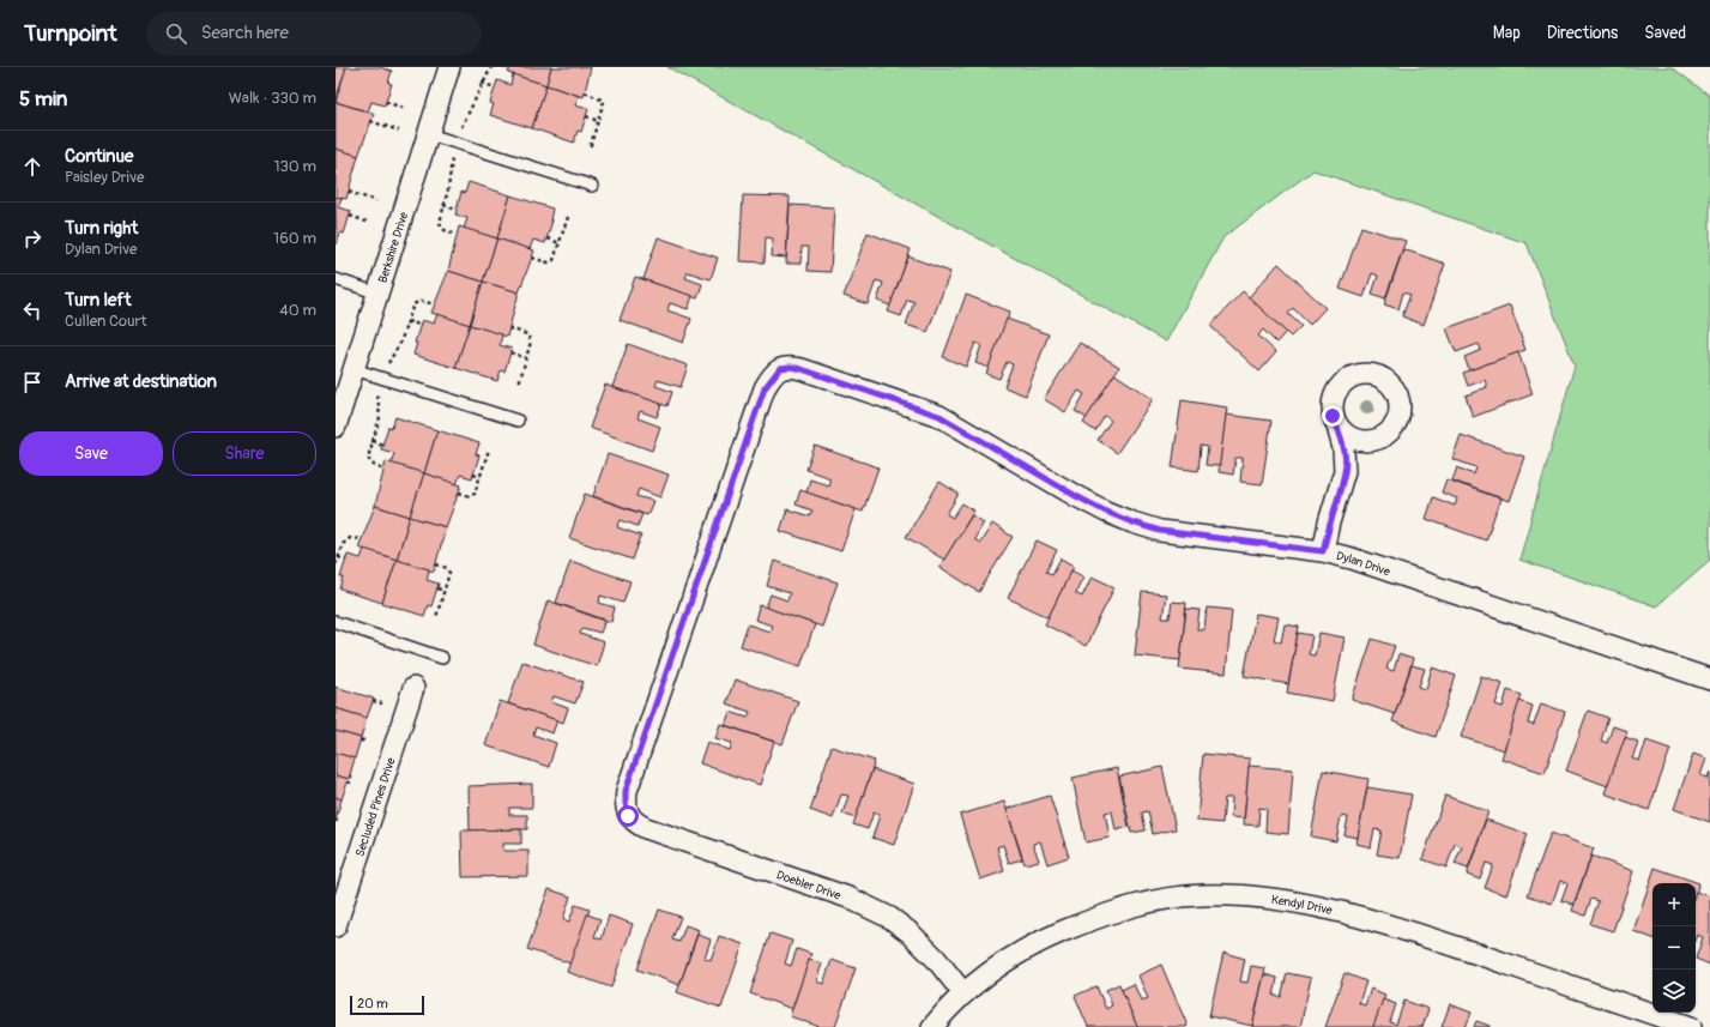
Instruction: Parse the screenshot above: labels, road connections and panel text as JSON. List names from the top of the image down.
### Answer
{
  "streets": {
    "street": [
      "Berkshire Drive",
      "Dylan Drive",
      "Secluded Pines Drive",
      "Doebler Drive",
      "Kendyl Drive"
    ]
  },
  "crossings": [
    ["Dylan Drive", "Doebler Drive"],
    ["Doebler Drive", "Kendyl Drive"]
  ],
  "scale_bar": "20 m",
  "page": {
    "header": "Turnpoint",
    "search": "Search here",
    "nav": ["Map", "Directions", "Saved"],
    "heading": ["5 min", "Walk · 330 m"],
    "list": [
      ["Continue", "Paisley Drive", "130 m"],
      ["Turn right", "Dylan Drive", "160 m"],
      ["Turn left", "Cullen Court", "40 m"],
      "Arrive at destination"
    ],
    "buttons": ["Save", "Share"],
    "map_buttons": ["+", "−"],
    "scale": "20 m"
  }
}
